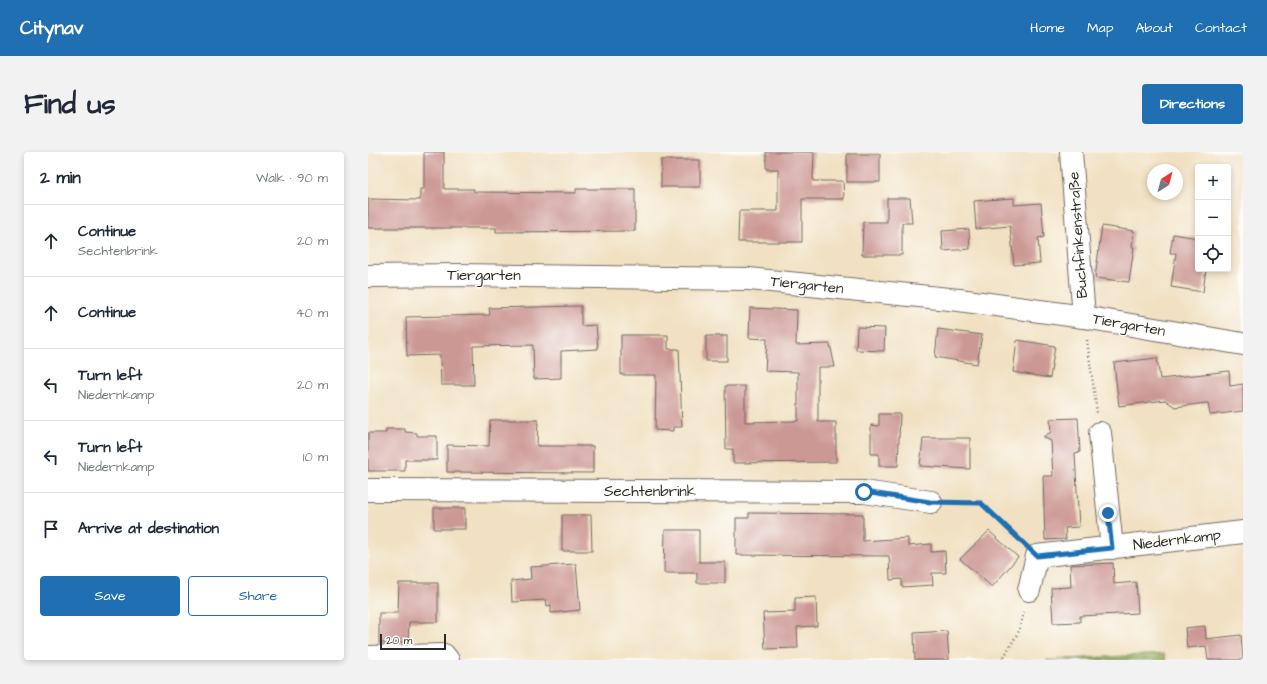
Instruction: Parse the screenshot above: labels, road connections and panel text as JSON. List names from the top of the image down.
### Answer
{
  "streets": {
    "street": [
      "Buchfinkenstraße",
      "Tiergarten",
      "Sechtenbrink",
      "Niedernkamp"
    ]
  },
  "crossings": [
    ["Buchfinkenstraße", "Tiergarten"]
  ],
  "scale_bar": "20 m",
  "north": "top right",
  "page": {
    "header": "Citynav",
    "nav": [
      "Home",
      "Map",
      "About",
      "Contact"
    ],
    "buttons": [
      "Directions",
      ["Save", "Share"]
    ],
    "title": "Find us",
    "heading": ["2 min", "Walk · 90 m"],
    "map_buttons": ["+", "−"],
    "list": [
      ["Continue", "Sechtenbrink", "20 m"],
      ["Continue", "40 m"],
      ["Turn left", "Niedernkamp", "20 m"],
      ["Turn left", "Niedernkamp", "10 m"],
      "Arrive at destination"
    ],
    "scale": "20 m"
  }
}
